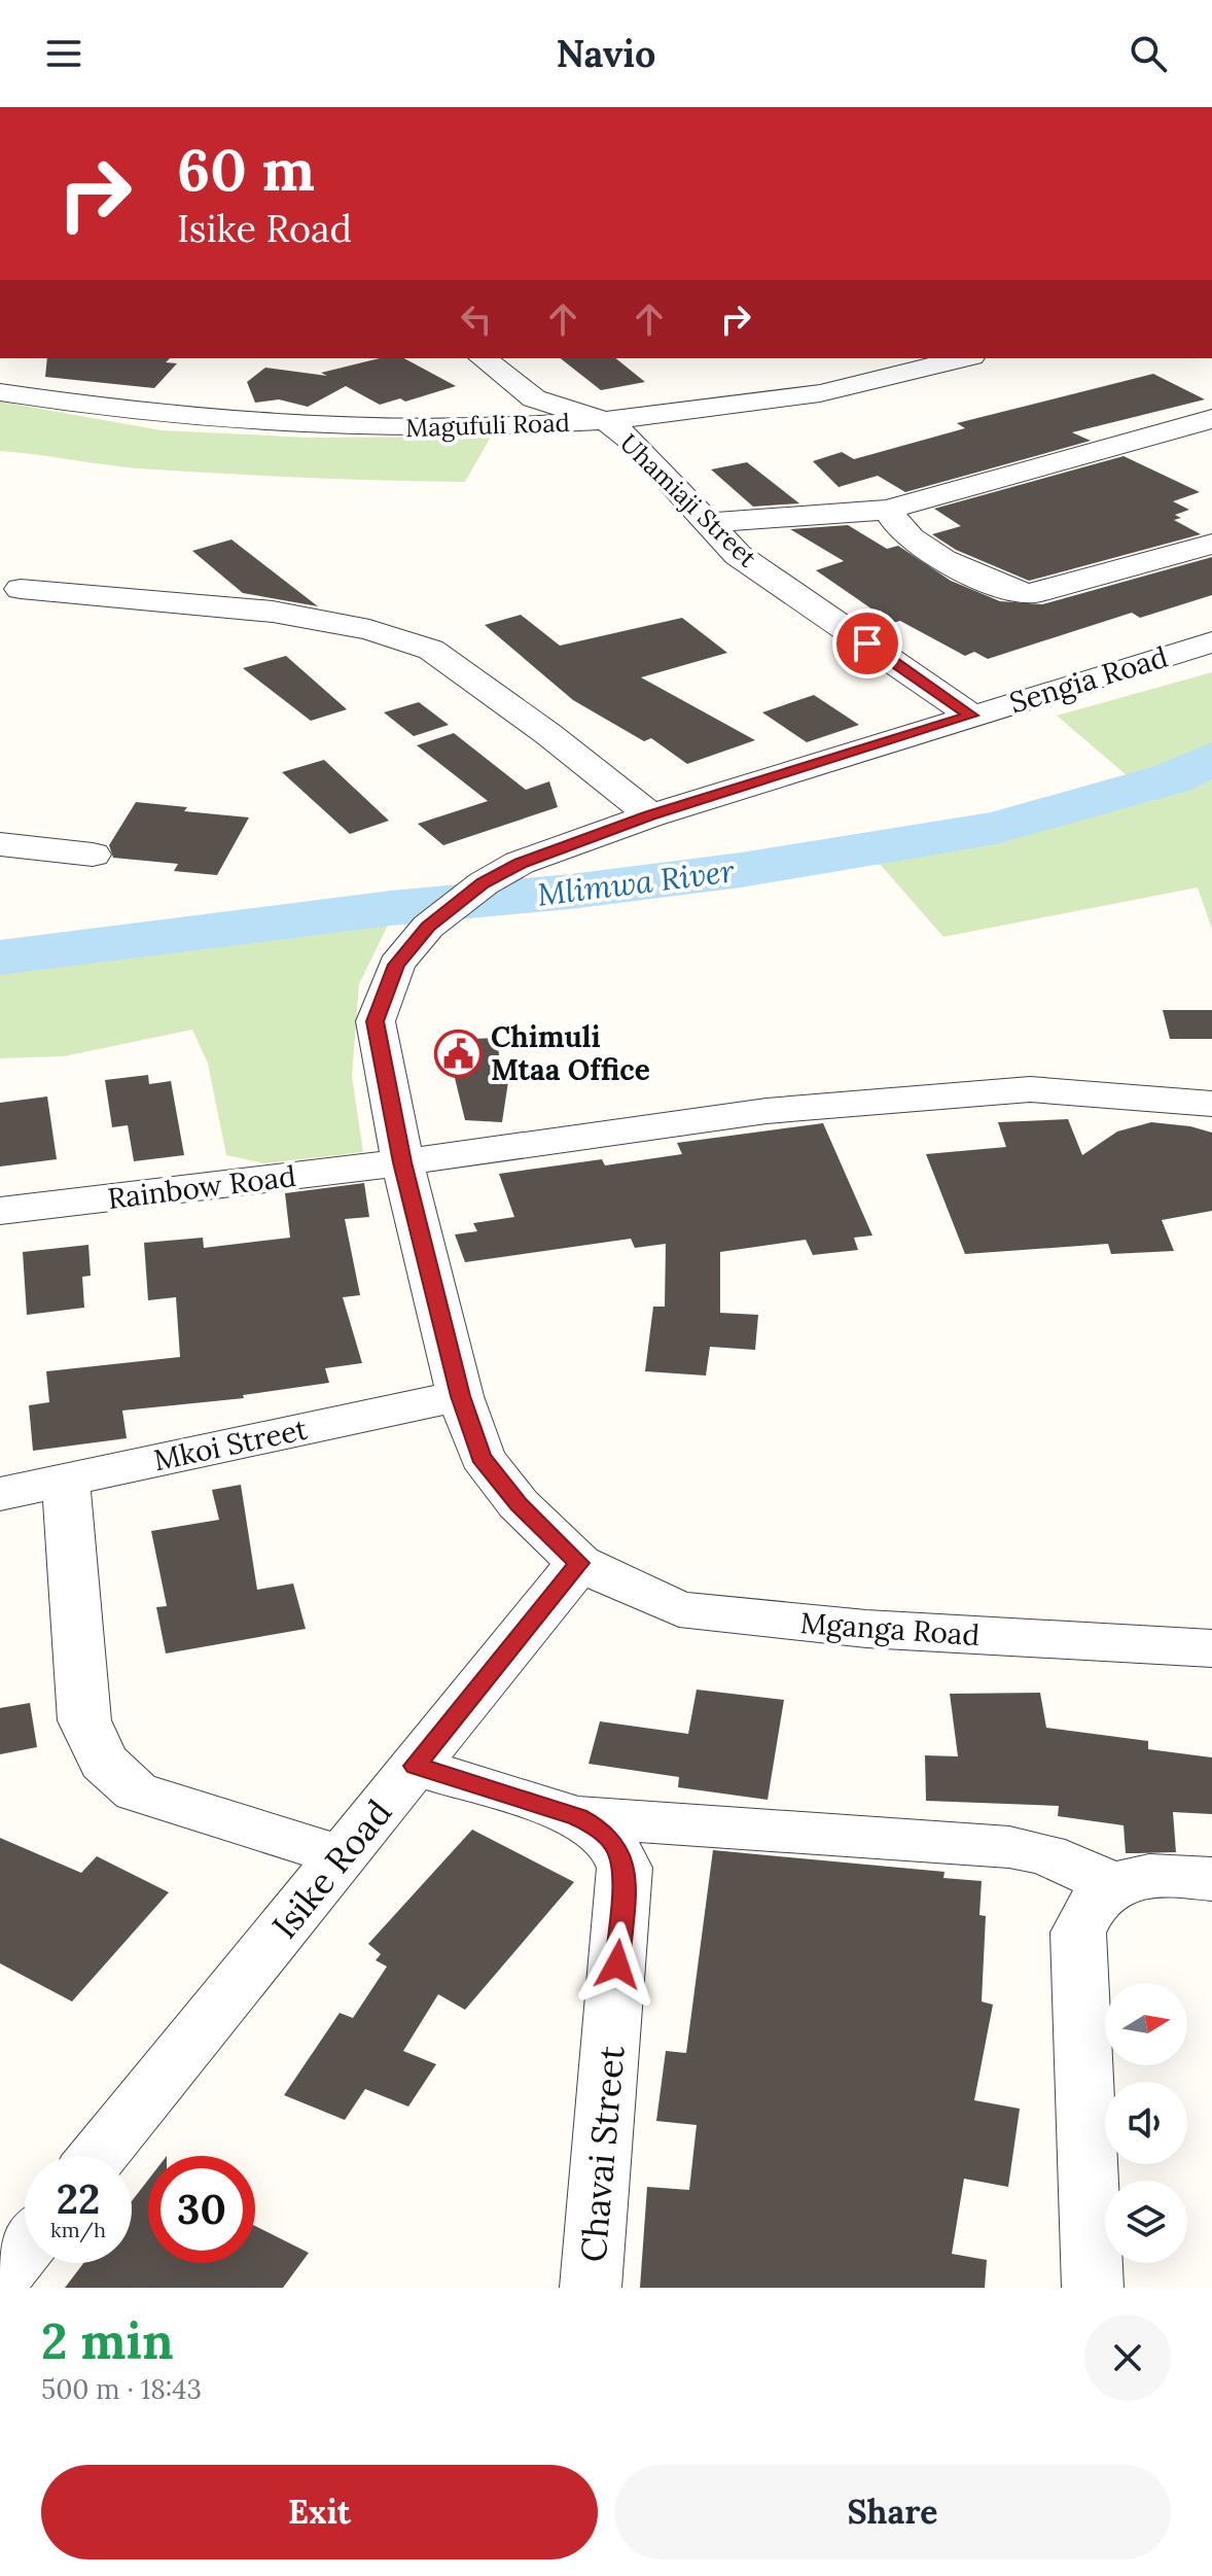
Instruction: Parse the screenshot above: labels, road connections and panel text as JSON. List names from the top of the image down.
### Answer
{
  "streets": {
    "street": [
      "Magufuli Road",
      "Uhamiaji Street",
      "Sengia Road",
      "Rainbow Road",
      "Mkoi Street",
      "Mganga Road",
      "Isike Road",
      "Chavai Street"
    ]
  },
  "crossings": [
    ["Magufuli Road", "Uhamiaji Street"],
    ["Uhamiaji Street", "Sengia Road"],
    ["Sengia Road", "Rainbow Road"],
    ["Sengia Road", "Mkoi Street"],
    ["Sengia Road", "Mganga Road"],
    ["Sengia Road", "Isike Road"],
    ["Mganga Road", "Isike Road"],
    ["Isike Road", "Chavai Street"]
  ],
  "water": ["Mlimwa River"],
  "places": {
    "public building": ["Chimuli Mtaa Office"]
  },
  "north": "right",
  "page": {
    "header": "Navio",
    "turn": ["60 m", "Isike Road"],
    "speed": "22 km/h",
    "limit": "30",
    "heading": ["2 min", "500 m · 18:43"],
    "buttons": ["Exit", "Share"]
  }
}
